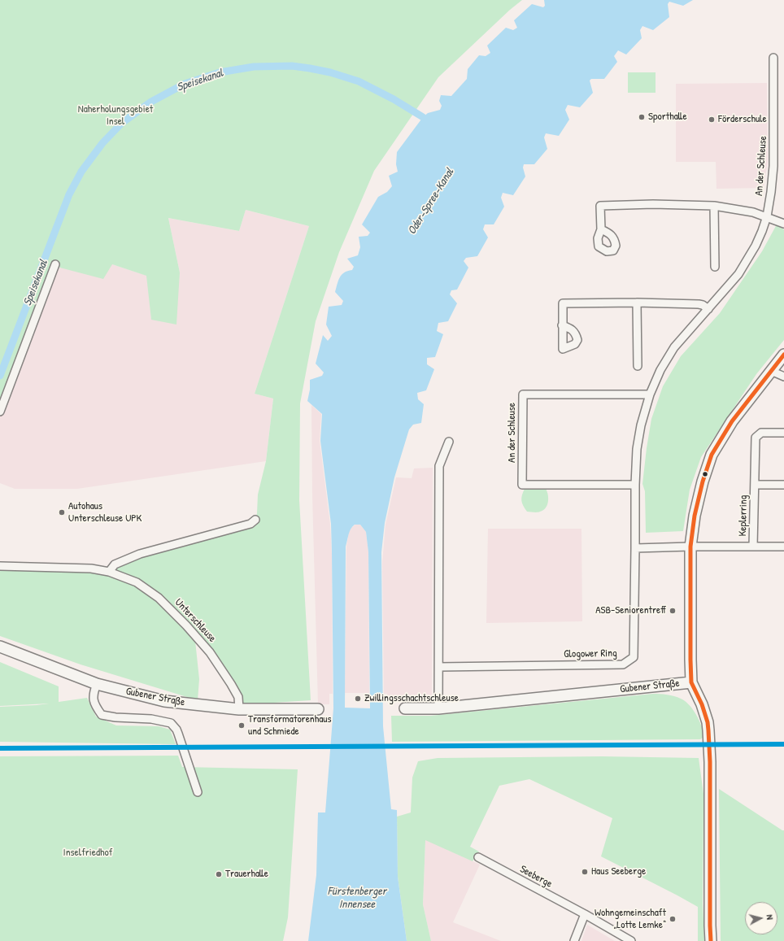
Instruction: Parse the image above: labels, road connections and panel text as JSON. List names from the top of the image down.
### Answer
{
  "streets": {
    "main road": ["Gubener Straße"],
    "street": [
      "An der Schleuse",
      "Keplerring",
      "Unterschleuse",
      "Glogower Ring",
      "Seeberge"
    ]
  },
  "crossings": [
    ["An der Schleuse", "Glogower Ring"],
    ["Unterschleuse", "Gubener Straße"]
  ],
  "water": ["Speisekanal", "Oder-Spree-Kanal", "Fürstenberger Innensee"],
  "parks": ["Naherholungsgebiet Insel", "Inselfriedhof"],
  "places": [
    "Sporthalle",
    "Förderschule",
    "Autohaus Unterschleuse UPK",
    "ASB-Seniorentreff",
    "Zwillingsschachtschleuse",
    "Transformatorenhaus und Schmiede",
    "Haus Seeberge",
    "Trauerhalle",
    "Wohngemeinschaft „Lotte Lemke“"
  ],
  "north": "right"
}
